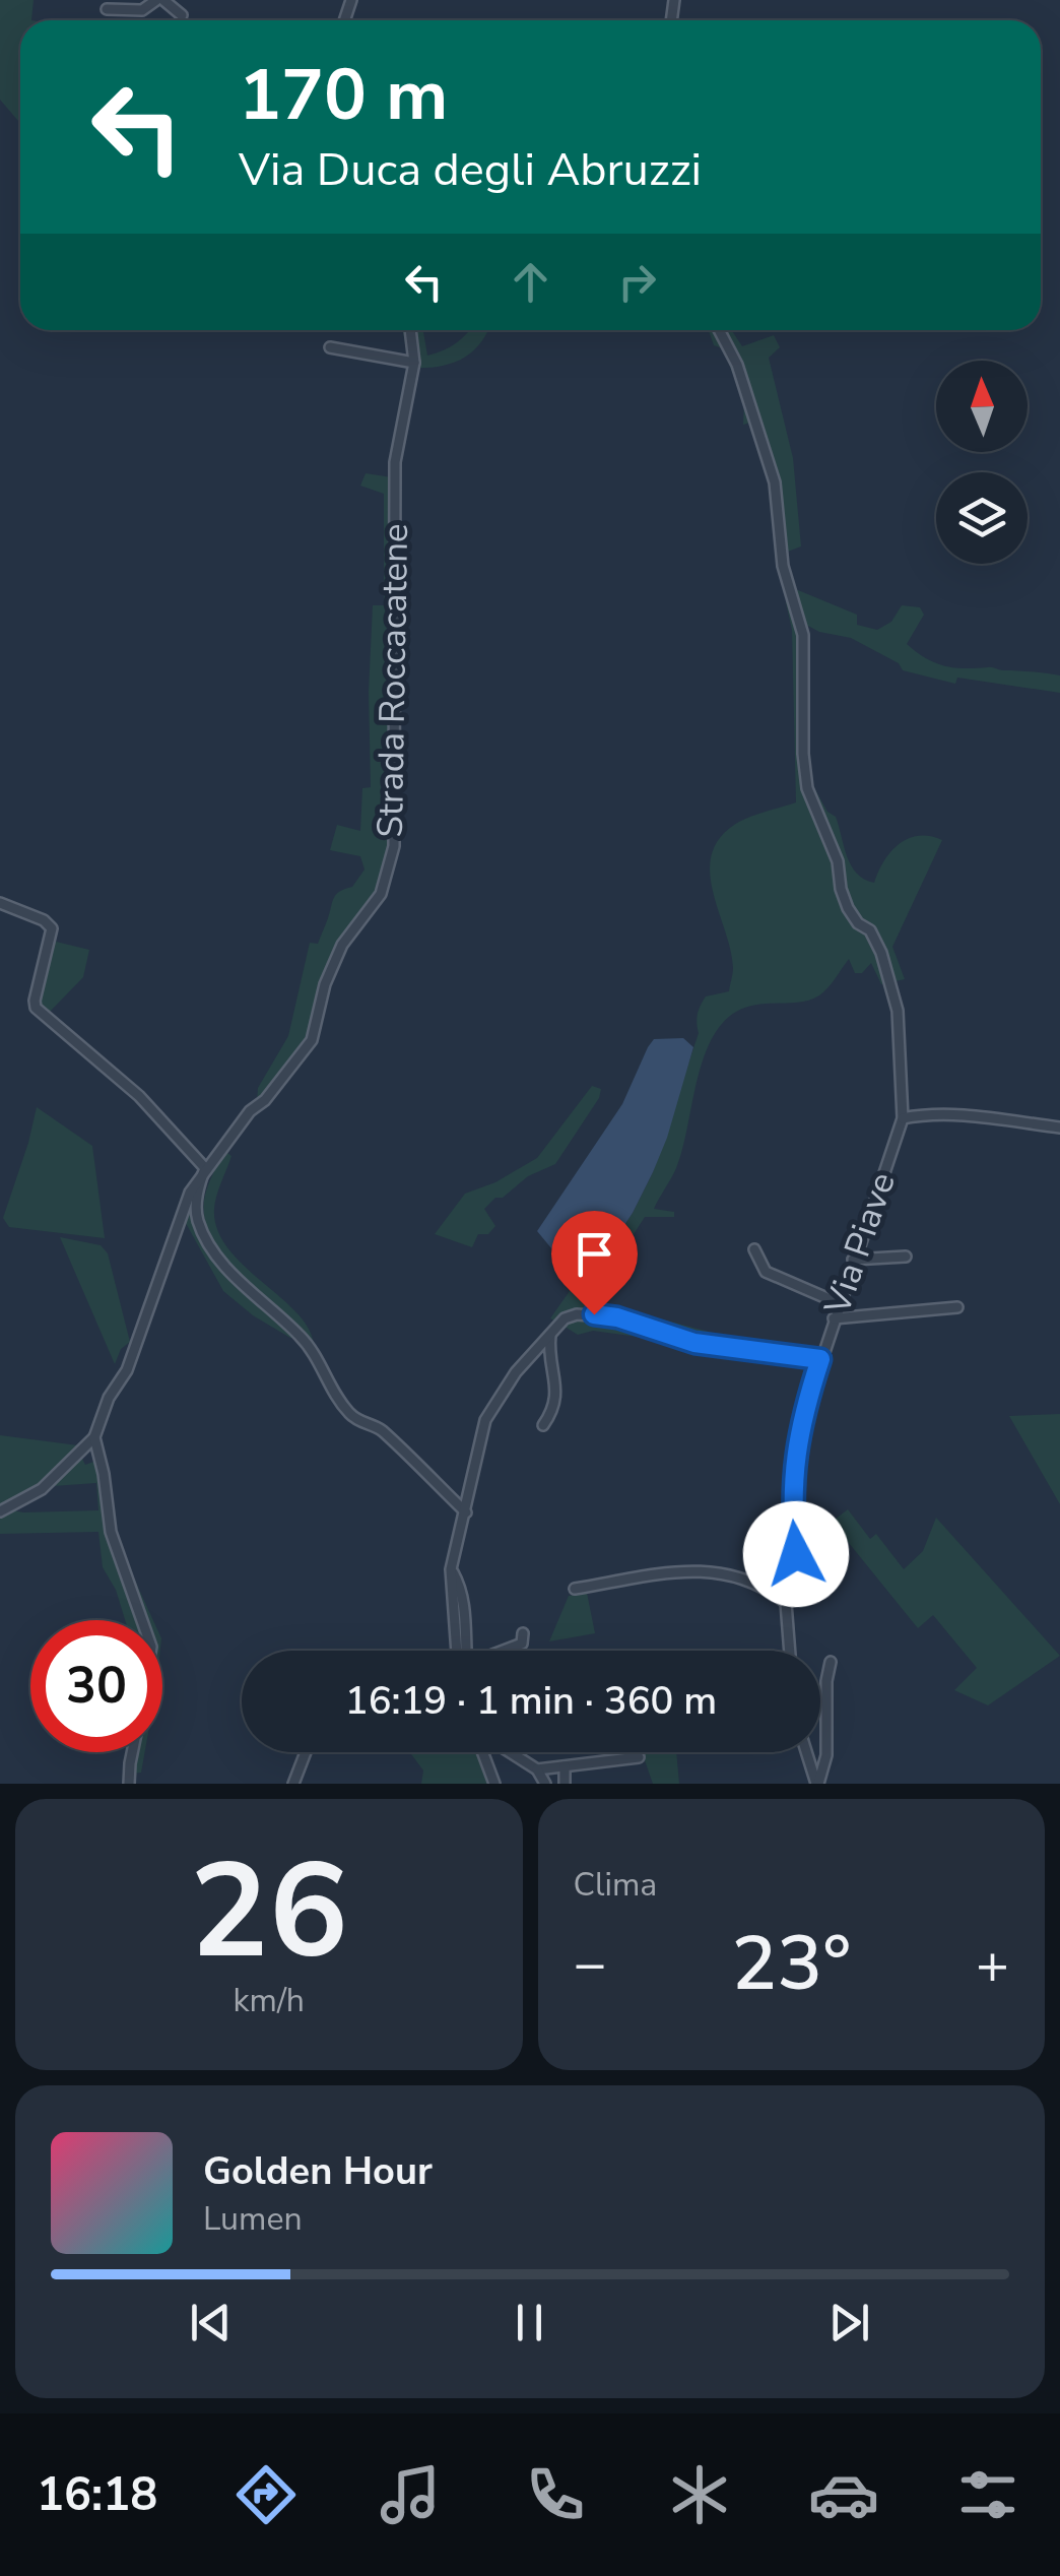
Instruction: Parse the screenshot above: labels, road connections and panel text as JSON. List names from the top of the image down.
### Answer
{
  "streets": {
    "street": ["Strada Roccacatene", "Via Piave"]
  },
  "north": "top",
  "page": {
    "turn": ["170 m", "Via Duca degli Abruzzi"],
    "limit": "30",
    "trip": "16:19 · 1 min · 360 m",
    "tile": [
      ["26", "km/h"],
      "Clima"
    ],
    "heat": ["−", "23°", "+"],
    "song": ["Golden Hour", "Lumen"],
    "tabs": "16:18"
  }
}
